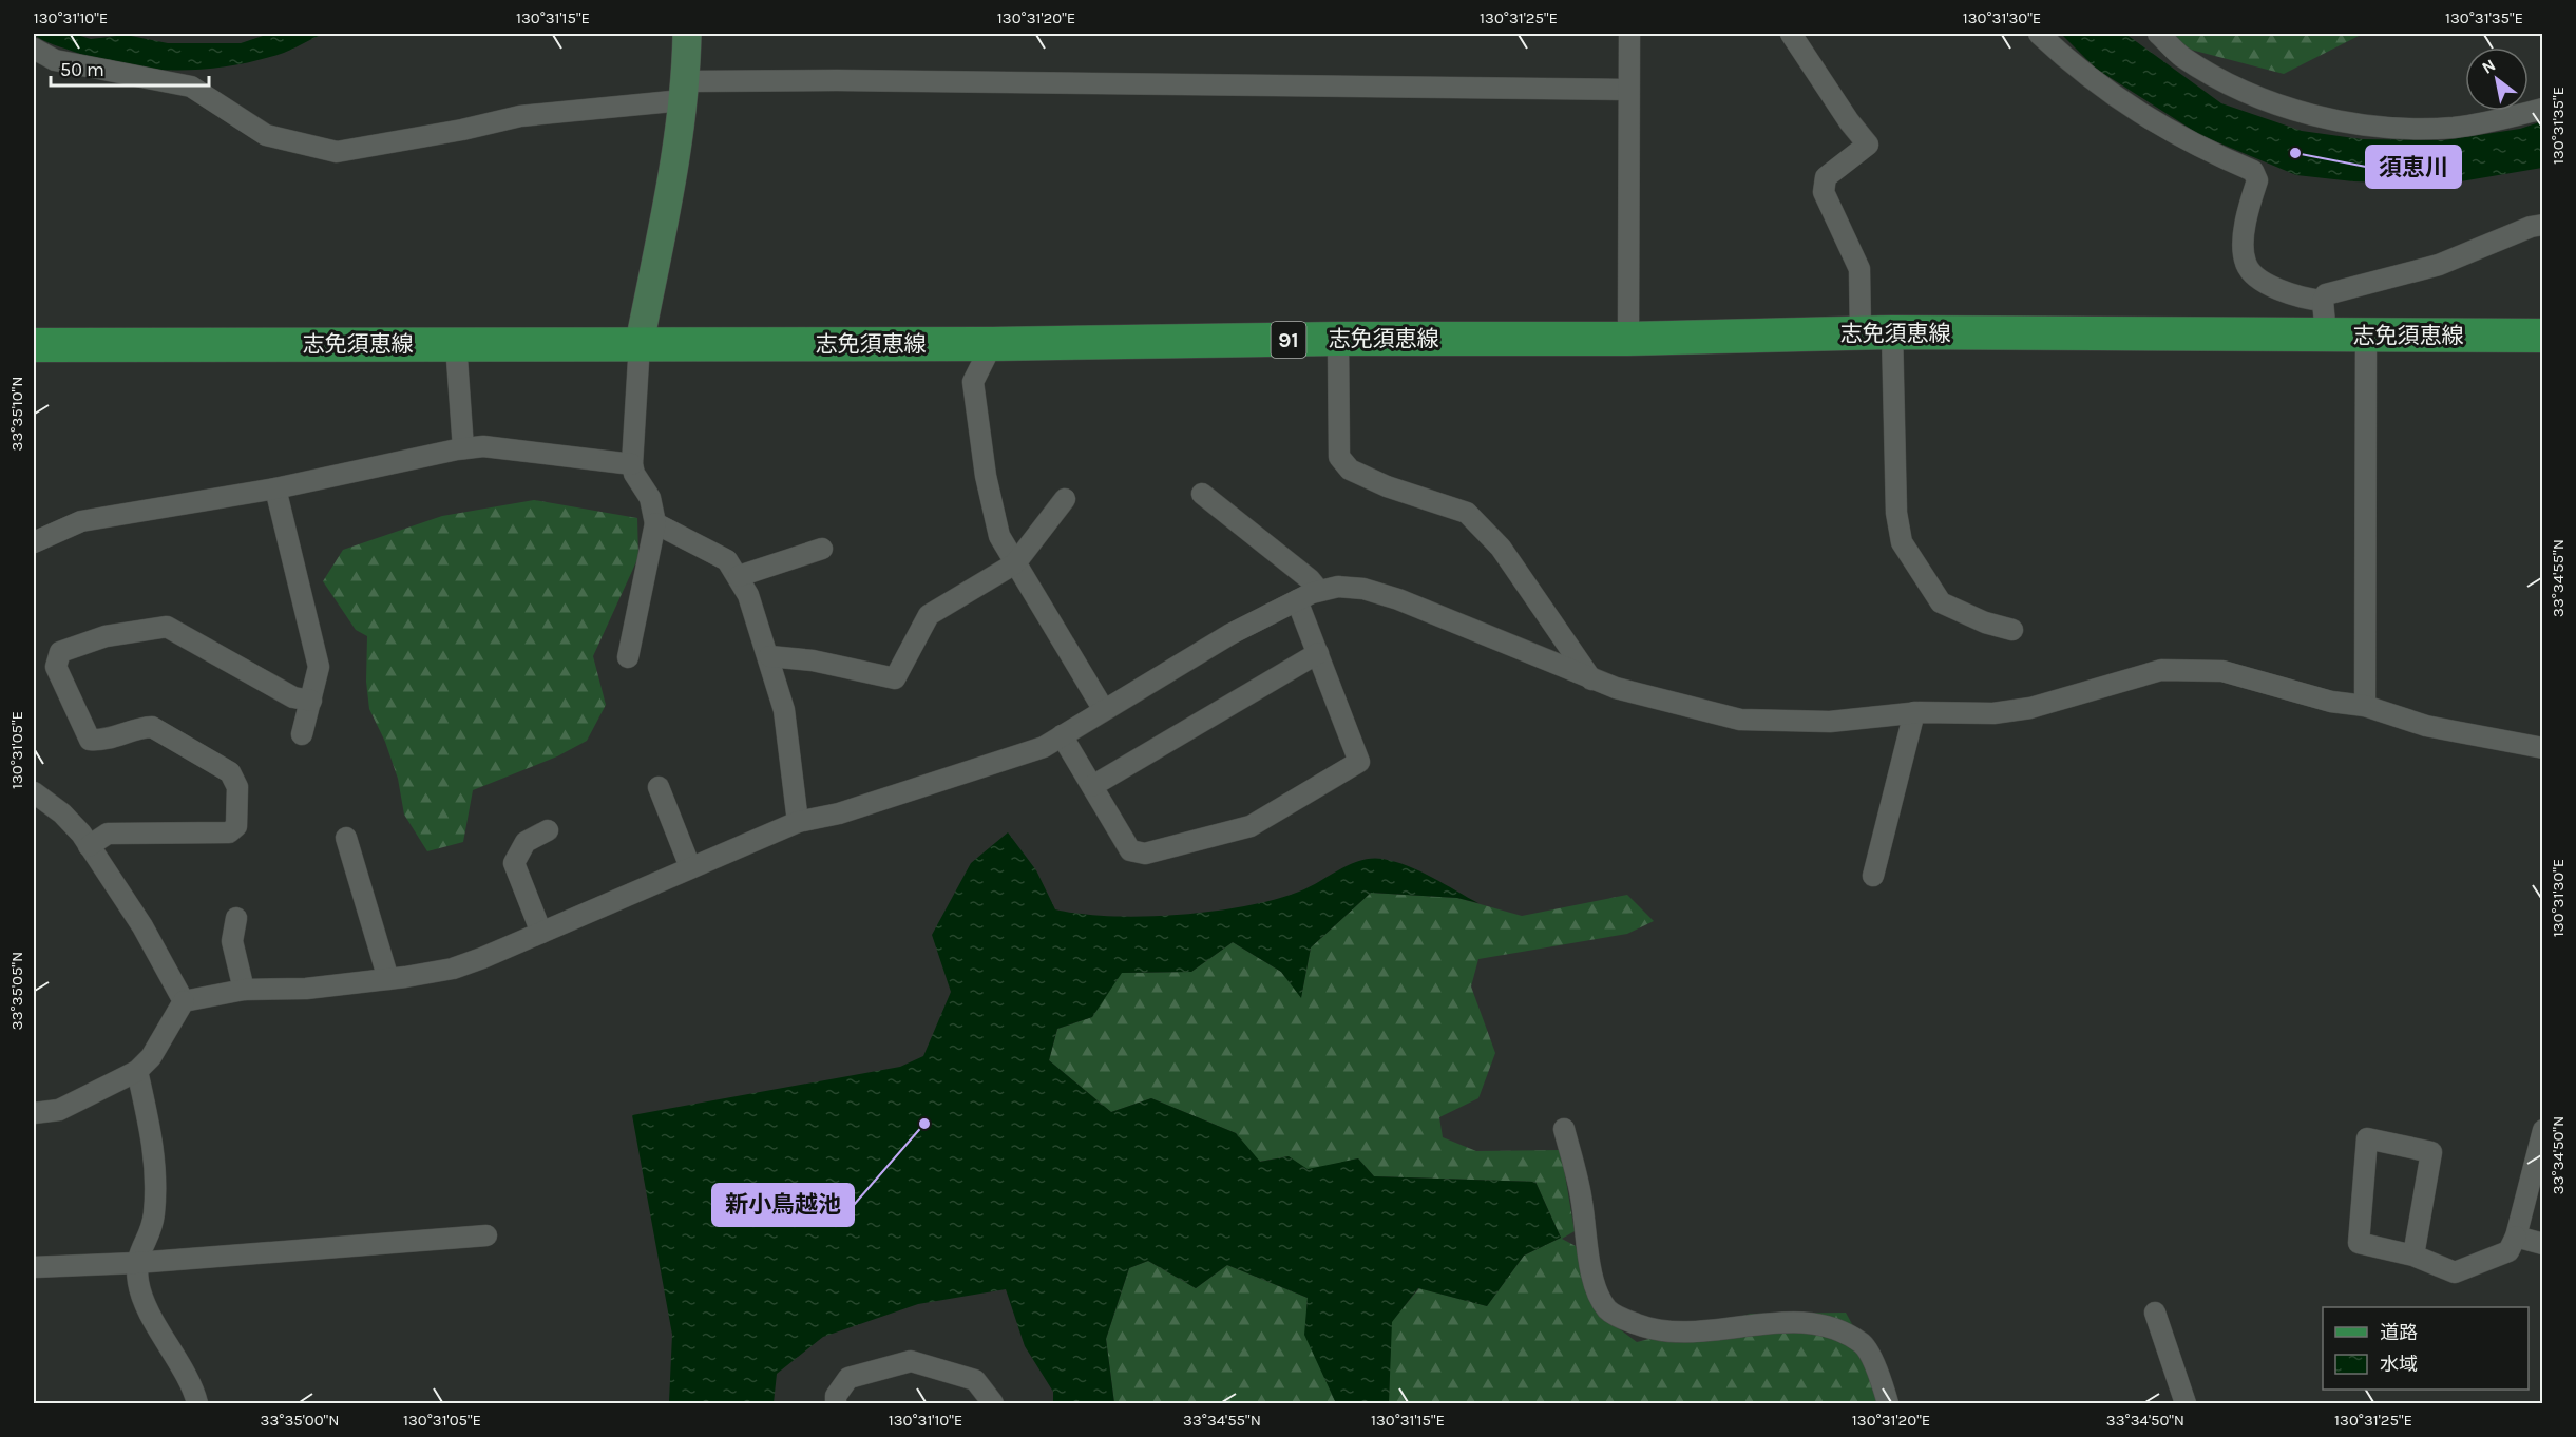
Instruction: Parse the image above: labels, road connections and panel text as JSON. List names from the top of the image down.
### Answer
{
  "streets": {
    "main road": ["志免須恵線", "91"]
  },
  "places": ["須恵川", "新小鳥越池"],
  "legend": ["道路", "水域"],
  "scale_bar": "50 m",
  "north": "top left",
  "coordinates": [
    "130°31'10\"E",
    "130°31'15\"E",
    "130°31'20\"E",
    "130°31'25\"E",
    "130°31'30\"E",
    "130°31'35\"E",
    "33°35'10\"N",
    "33°34'55\"N",
    "130°31'05\"E",
    "33°35'05\"N",
    "33°34'50\"N",
    "33°35'00\"N"
  ]
}
